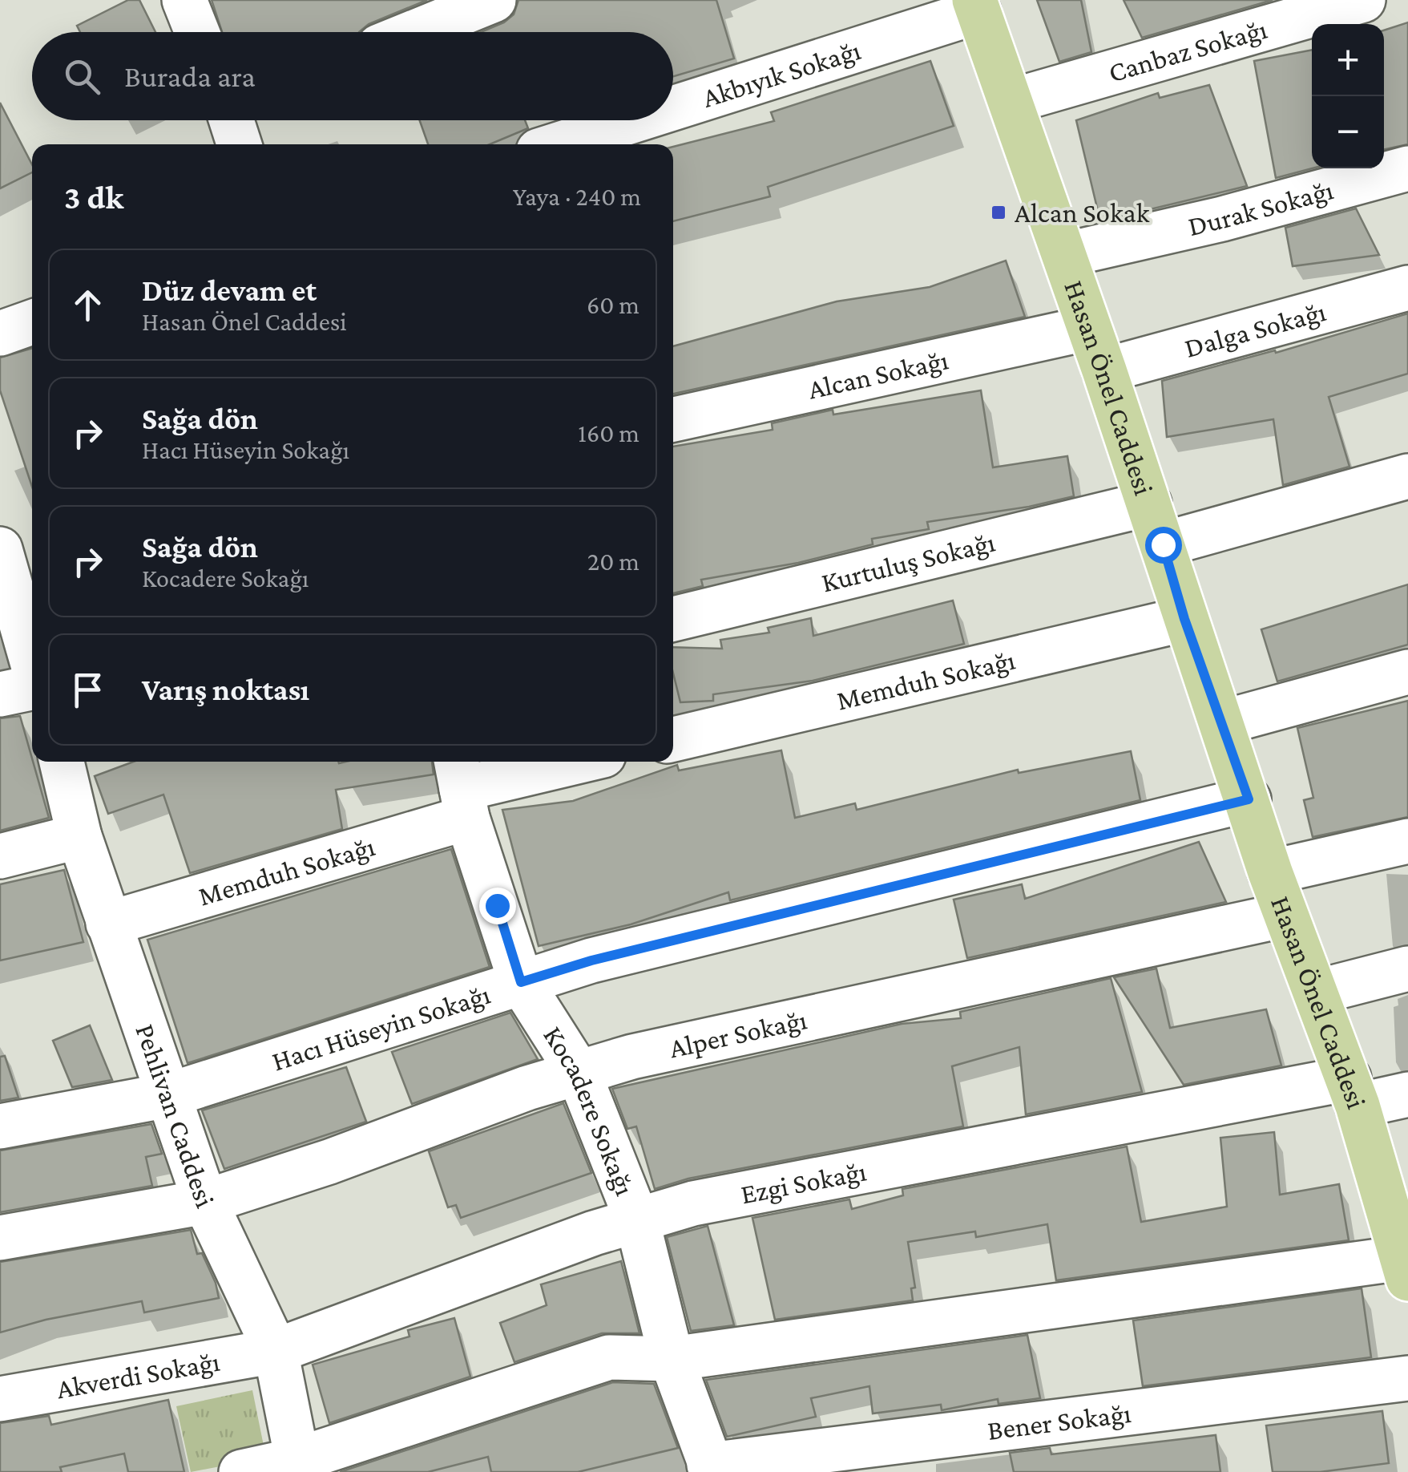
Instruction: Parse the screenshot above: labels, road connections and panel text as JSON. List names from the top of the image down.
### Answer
{
  "streets": {
    "main road": ["Hasan Önel Caddesi"],
    "street": [
      "Canbaz Sokağı",
      "Akbıyık Sokağı",
      "Durak Sokağı",
      "Dalga Sokağı",
      "Alcan Sokağı",
      "Kurtuluş Sokağı",
      "Memduh Sokağı",
      "Hacı Hüseyin Sokağı",
      "Alper Sokağı",
      "Kocadere Sokağı",
      "Pehlivan Caddesi",
      "Ezgi Sokağı",
      "Akverdi Sokağı",
      "Bener Sokağı"
    ]
  },
  "crossings": [
    ["Canbaz Sokağı", "Hasan Önel Caddesi"],
    ["Akbıyık Sokağı", "Hasan Önel Caddesi"],
    ["Durak Sokağı", "Hasan Önel Caddesi"],
    ["Dalga Sokağı", "Hasan Önel Caddesi"],
    ["Alcan Sokağı", "Hasan Önel Caddesi"],
    ["Hasan Önel Caddesi", "Kurtuluş Sokağı"],
    ["Hasan Önel Caddesi", "Memduh Sokağı"],
    ["Hasan Önel Caddesi", "Hacı Hüseyin Sokağı"],
    ["Hasan Önel Caddesi", "Alper Sokağı"],
    ["Hasan Önel Caddesi", "Ezgi Sokağı"],
    ["Memduh Sokağı", "Kocadere Sokağı"],
    ["Memduh Sokağı", "Pehlivan Caddesi"],
    ["Hacı Hüseyin Sokağı", "Kocadere Sokağı"],
    ["Hacı Hüseyin Sokağı", "Pehlivan Caddesi"],
    ["Alper Sokağı", "Kocadere Sokağı"],
    ["Alper Sokağı", "Pehlivan Caddesi"],
    ["Kocadere Sokağı", "Ezgi Sokağı"],
    ["Kocadere Sokağı", "Bener Sokağı"],
    ["Pehlivan Caddesi", "Ezgi Sokağı"],
    ["Pehlivan Caddesi", "Akverdi Sokağı"],
    ["Ezgi Sokağı", "Akverdi Sokağı"]
  ],
  "places": {
    "transit": ["Alcan Sokak"]
  },
  "page": {
    "map_buttons": ["+", "−"],
    "search": "Burada ara",
    "heading": ["3 dk", "Yaya · 240 m"],
    "list": [
      ["Düz devam et", "Hasan Önel Caddesi", "60 m"],
      ["Sağa dön", "Hacı Hüseyin Sokağı", "160 m"],
      ["Sağa dön", "Kocadere Sokağı", "20 m"],
      "Varış noktası"
    ]
  }
}
